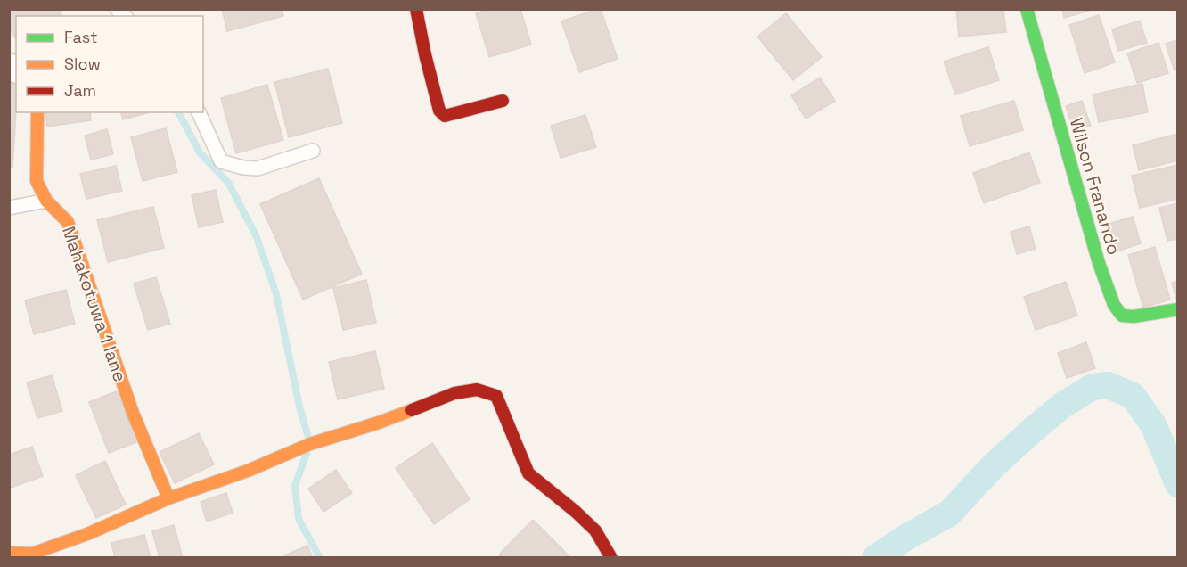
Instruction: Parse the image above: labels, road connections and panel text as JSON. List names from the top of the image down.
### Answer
{
  "streets": {
    "street": ["Wilson Franando", "Mahakotuwa 1 lane"]
  },
  "legend": ["Fast", "Slow", "Jam"]
}
